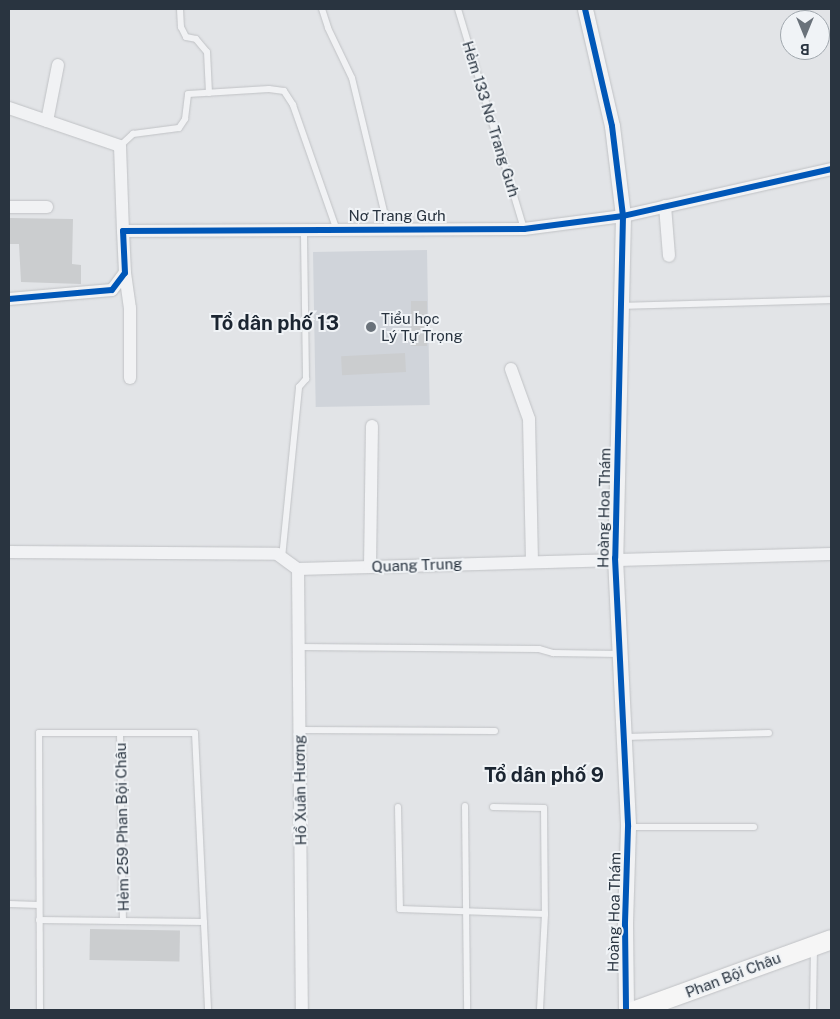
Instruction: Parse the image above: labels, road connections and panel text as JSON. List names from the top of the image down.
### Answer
{
  "streets": {
    "main road": ["Phan Bội Châu"],
    "street": [
      "Nơ Trang Gưh",
      "Hoàng Hoa Thám",
      "Quang Trung",
      "Hồ Xuân Hương"
    ],
    "lane": ["Hẻm 133 Nơ Trang Gưh", "Hẻm 259 Phan Bội Châu"]
  },
  "crossings": [
    ["Hẻm 133 Nơ Trang Gưh", "Nơ Trang Gưh"],
    ["Nơ Trang Gưh", "Hoàng Hoa Thám"],
    ["Hoàng Hoa Thám", "Quang Trung"],
    ["Quang Trung", "Hồ Xuân Hương"]
  ],
  "districts": ["Tổ dân phố 13", "Tổ dân phố 9"],
  "places": ["Tiểu học Lý Tự Trọng"],
  "north": "bottom"
}
